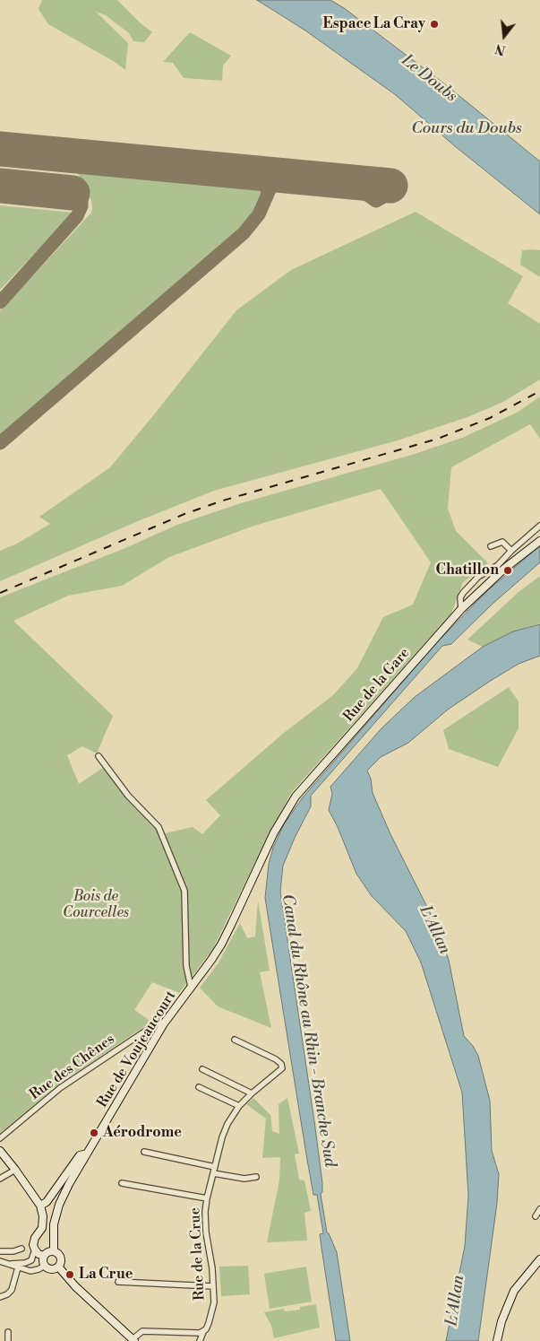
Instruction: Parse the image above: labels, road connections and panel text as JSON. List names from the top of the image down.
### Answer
{
  "streets": {
    "main road": ["Rue de la Gare", "Rue de Voujeaucourt"],
    "street": ["Rue des Chênes", "Rue de la Crue"]
  },
  "crossings": [
    ["Rue de la Gare", "Rue de Voujeaucourt"],
    ["Rue de Voujeaucourt", "Rue des Chênes"]
  ],
  "water": [
    "Le Doubs",
    "Cours du Doubs",
    "L'Allan",
    "Canal du Rhône au Rhin - Branche Sud"
  ],
  "parks": ["Bois de Courcelles"],
  "places": [
    "Espace La Cray",
    "Chatillon",
    "Aérodrome",
    "La Crue"
  ],
  "north": "bottom"
}
